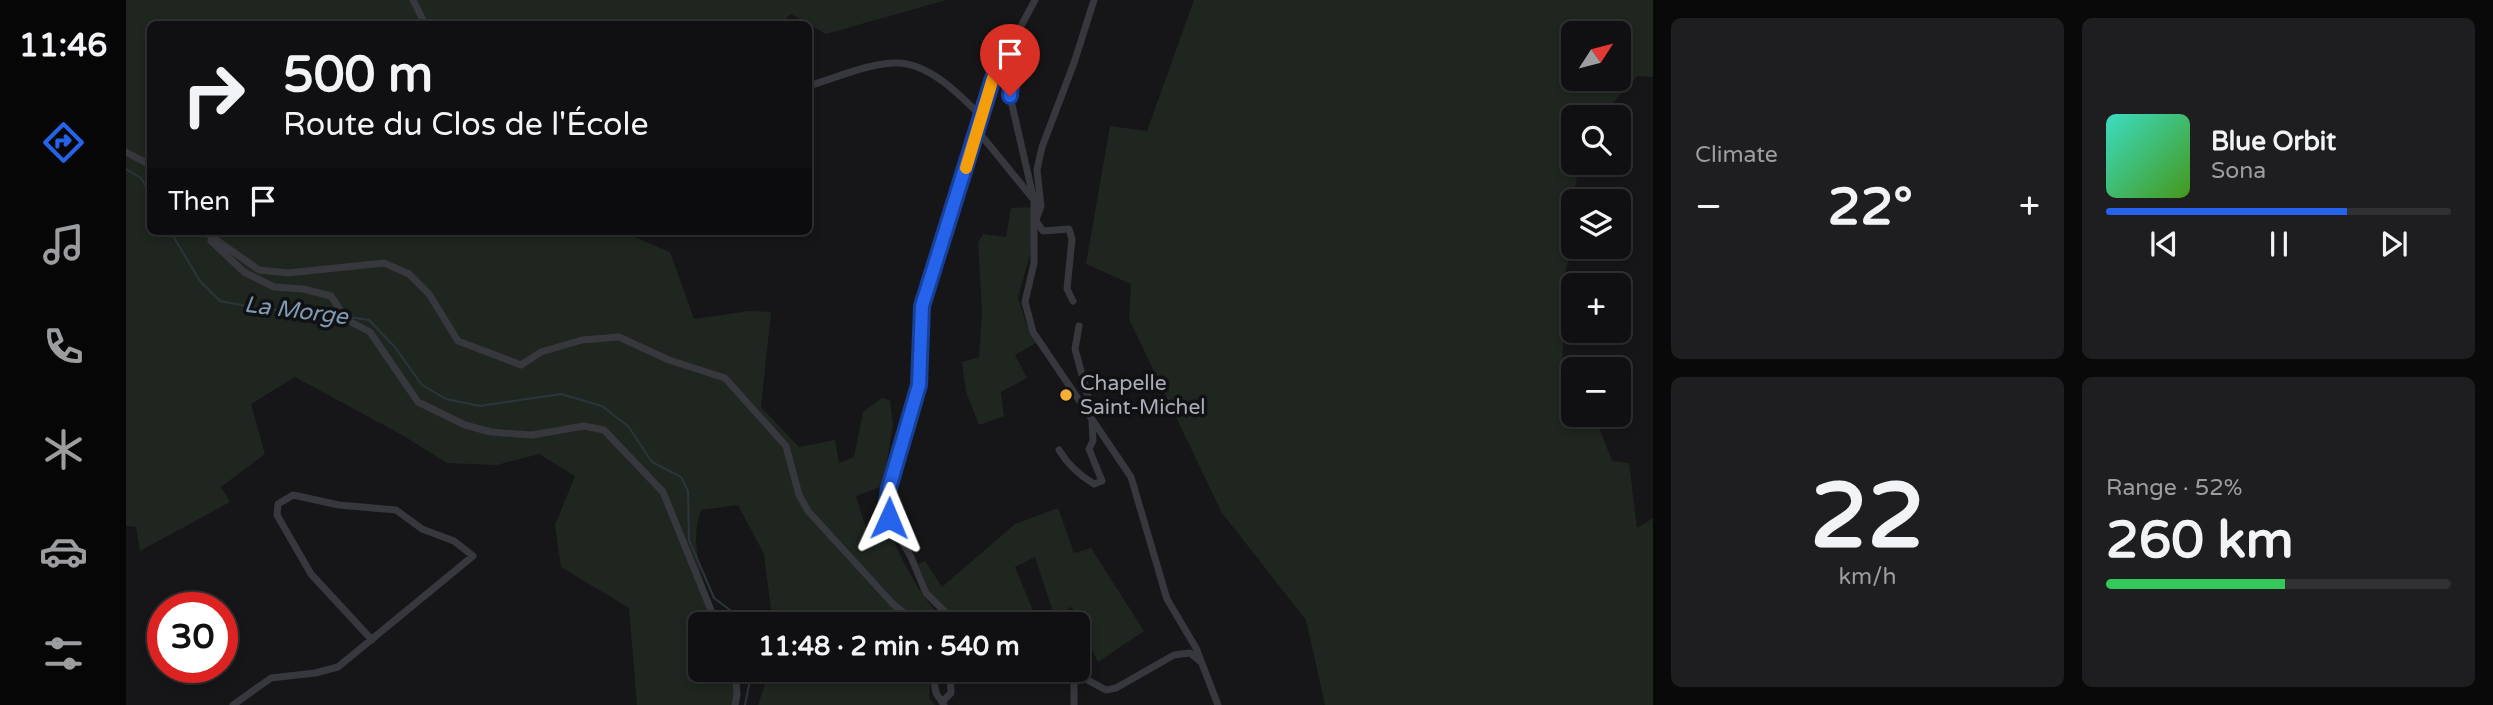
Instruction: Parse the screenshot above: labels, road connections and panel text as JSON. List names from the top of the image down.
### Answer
{
  "water": ["La Morge"],
  "places": ["Chapelle Saint-Michel"],
  "north": "top right",
  "page": {
    "tabs": "11:46",
    "tile": [
      "Climate",
      ["22", "km/h"],
      ["Range · 52%", "260 km"]
    ],
    "map_buttons": ["+", "−"],
    "turn": ["500 m", "Route du Clos de l'École"],
    "song": ["Blue Orbit", "Sona"],
    "then": "Then",
    "heat": ["−", "22°", "+"],
    "limit": "30",
    "trip": "11:48 · 2 min · 540 m"
  }
}
